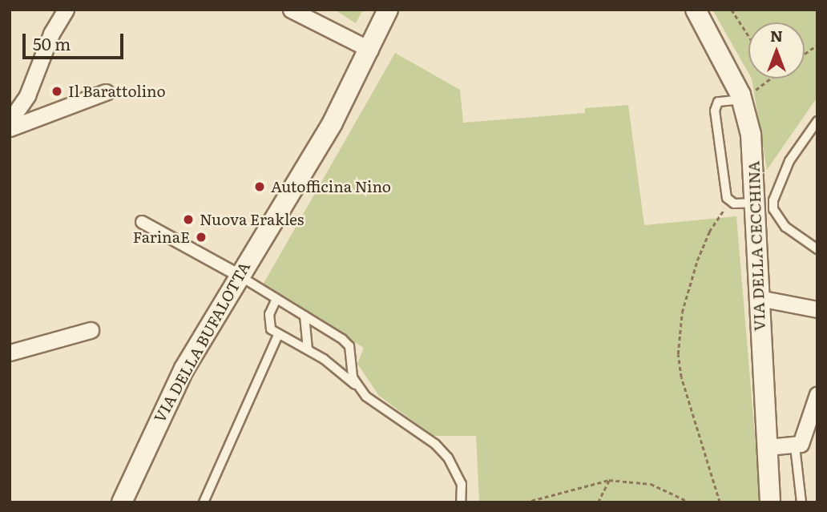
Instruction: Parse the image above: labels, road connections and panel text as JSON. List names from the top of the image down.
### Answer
{
  "streets": {
    "street": ["VIA DELLA CECCHINA", "VIA DELLA BUFALOTTA"]
  },
  "places": [
    "Il Barattolino",
    "Autofficina Nino",
    "Nuova Erakles",
    "FarinaE"
  ],
  "scale_bar": "50 m",
  "north": "top"
}
